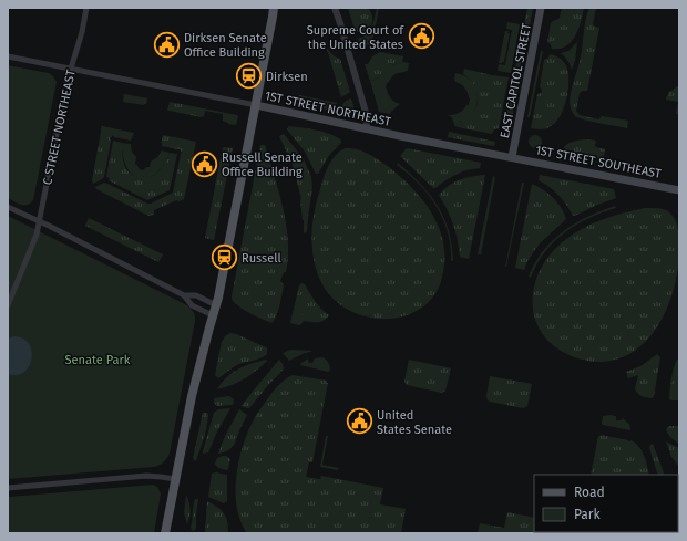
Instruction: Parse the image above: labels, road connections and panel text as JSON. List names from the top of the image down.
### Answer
{
  "streets": {
    "main road": ["EAST CAPITOL STREET", "1ST STREET NORTHEAST", "1ST STREET SOUTHEAST"],
    "street": ["C STREET NORTHEAST"]
  },
  "crossings": [
    ["EAST CAPITOL STREET", "1ST STREET NORTHEAST"],
    ["EAST CAPITOL STREET", "1ST STREET SOUTHEAST"],
    ["1ST STREET NORTHEAST", "C STREET NORTHEAST"],
    ["1ST STREET NORTHEAST", "1ST STREET SOUTHEAST"]
  ],
  "parks": ["Senate Park"],
  "places": {
    "public building": [
      "Supreme Court of the United States",
      "Dirksen Senate Office Building",
      "Russell Senate Office Building",
      "United States Senate"
    ],
    "station": ["Dirksen", "Russell"]
  },
  "legend": ["Road", "Park"]
}
